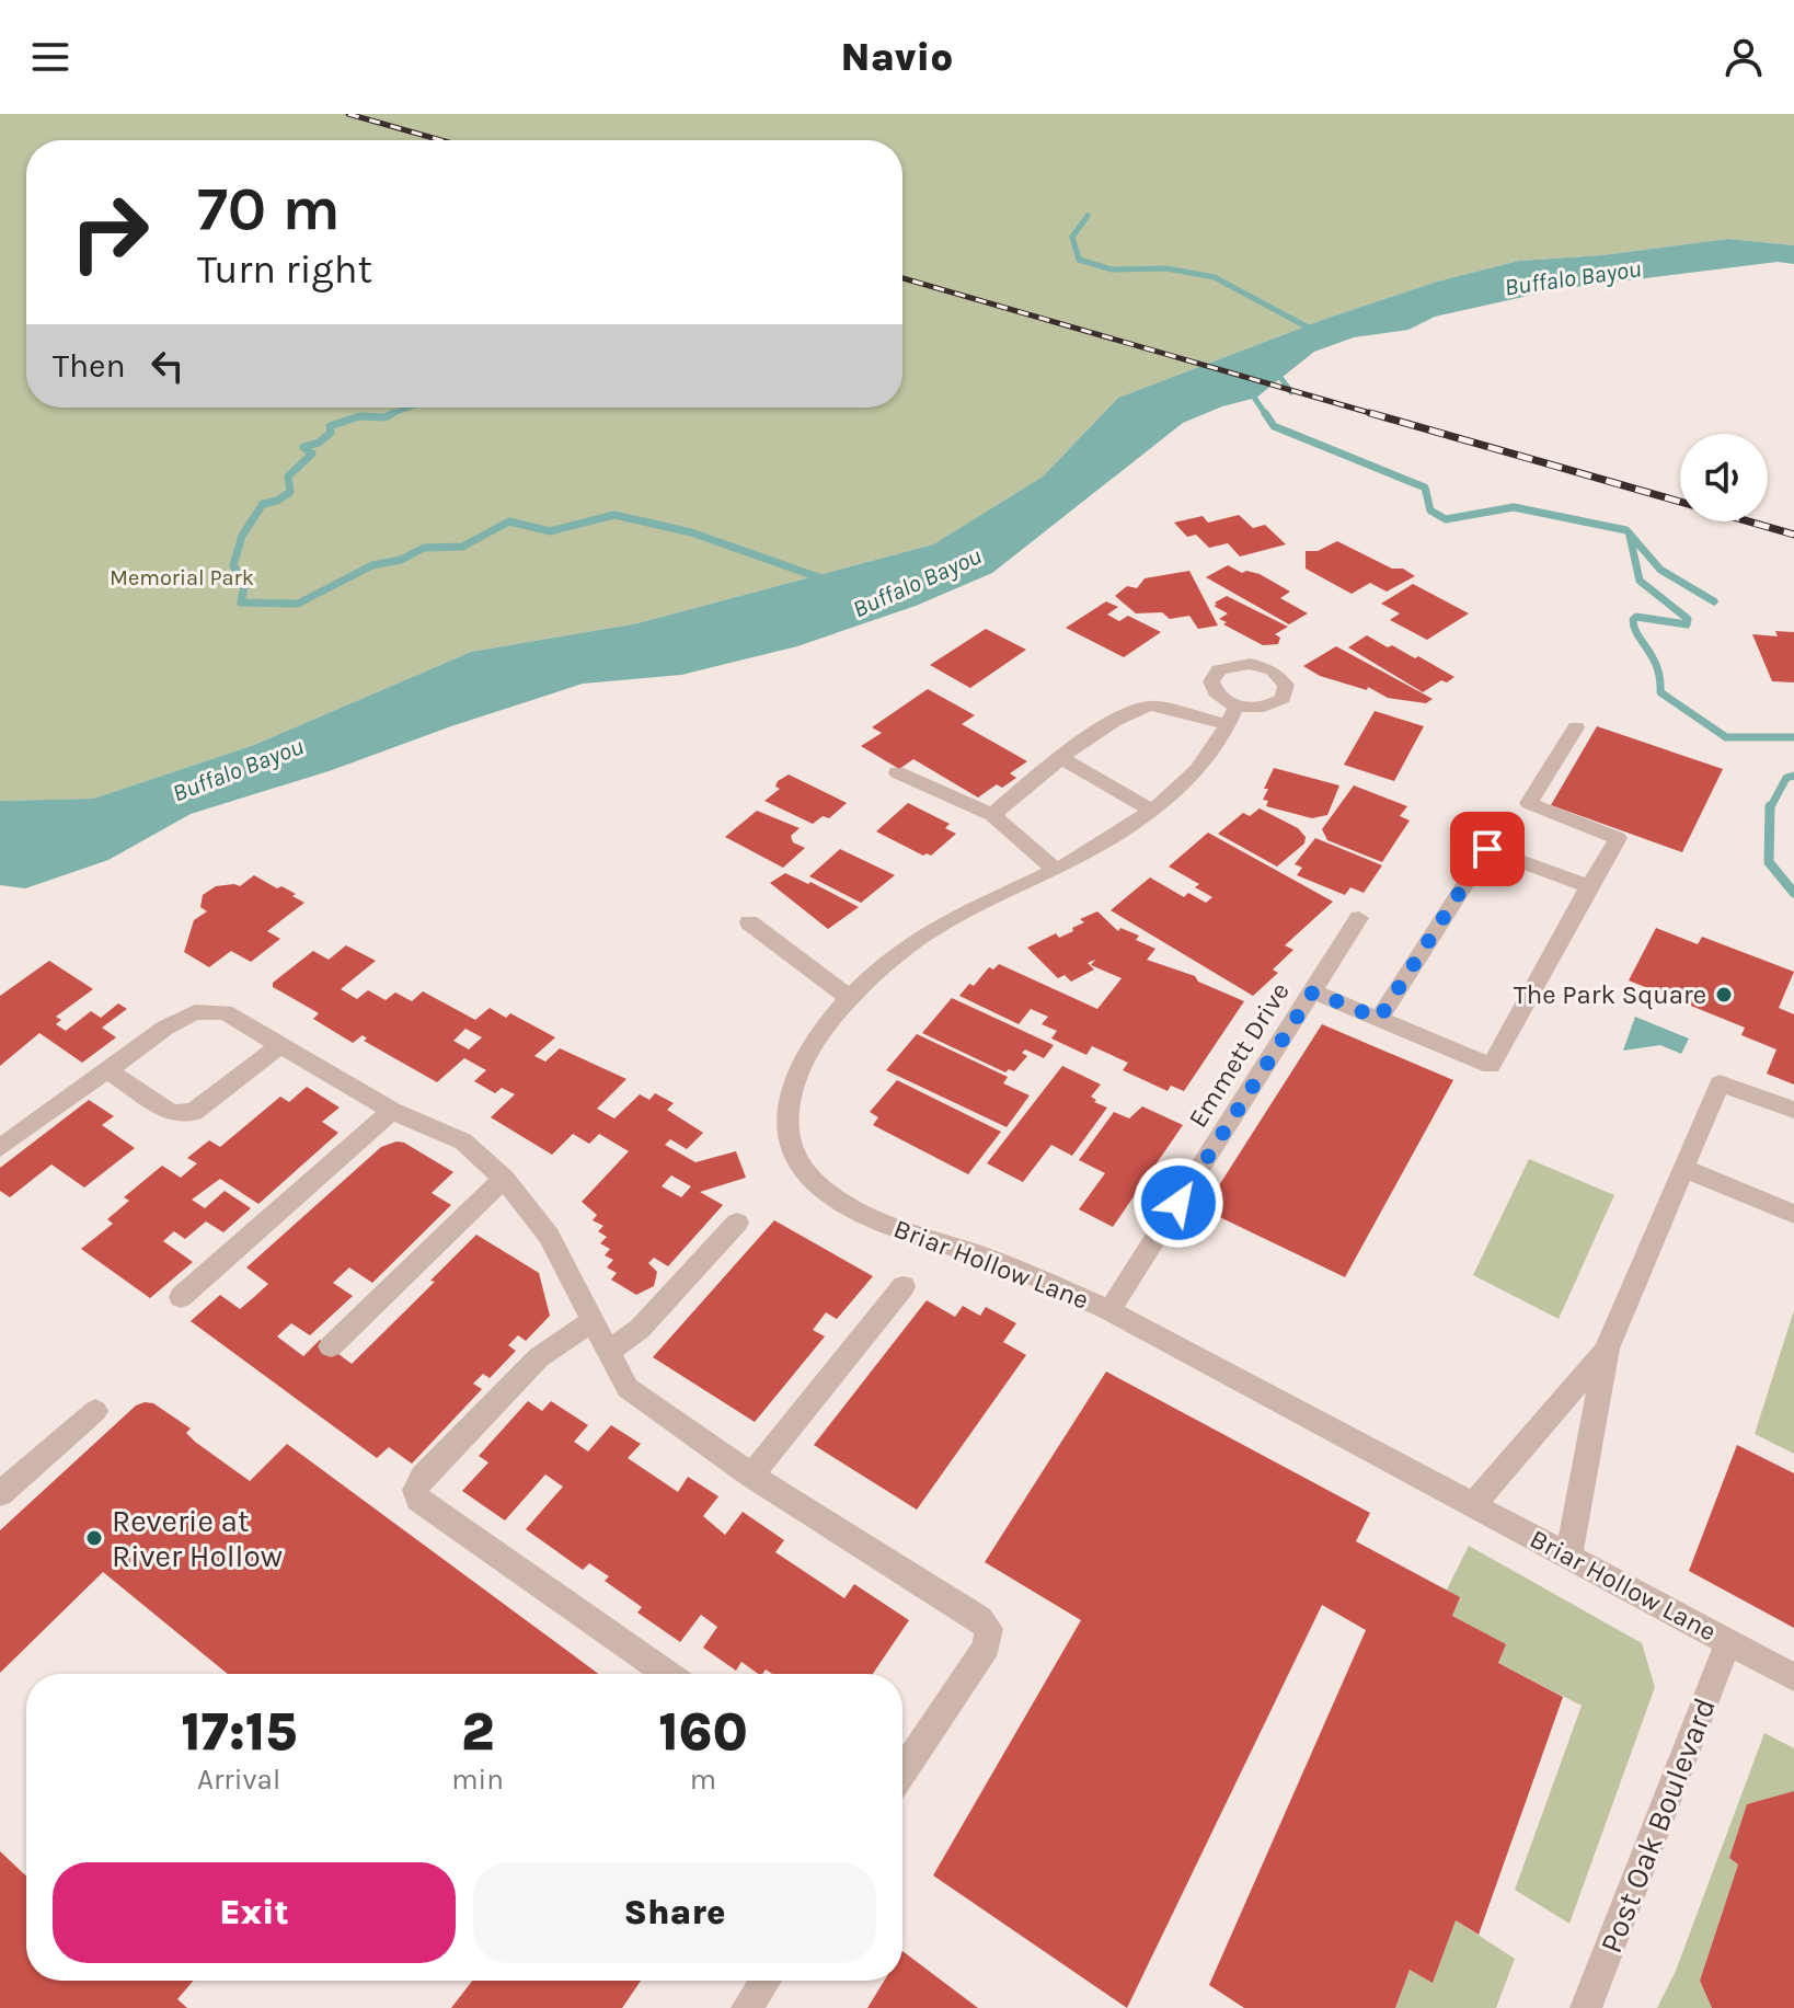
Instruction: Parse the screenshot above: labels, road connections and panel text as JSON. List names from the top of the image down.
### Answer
{
  "streets": {
    "street": ["Emmett Drive", "Briar Hollow Lane", "Post Oak Boulevard"]
  },
  "crossings": [
    ["Emmett Drive", "Briar Hollow Lane"],
    ["Briar Hollow Lane", "Post Oak Boulevard"]
  ],
  "water": ["Buffalo Bayou"],
  "parks": ["Memorial Park"],
  "places": ["The Park Square", "Reverie at River Hollow"],
  "page": {
    "header": "Navio",
    "turn": ["70 m", "Turn right"],
    "then": "Then",
    "eta": [
      "17:15",
      "Arrival",
      "2",
      "min",
      "160",
      "m"
    ],
    "buttons": ["Exit", "Share"]
  }
}
